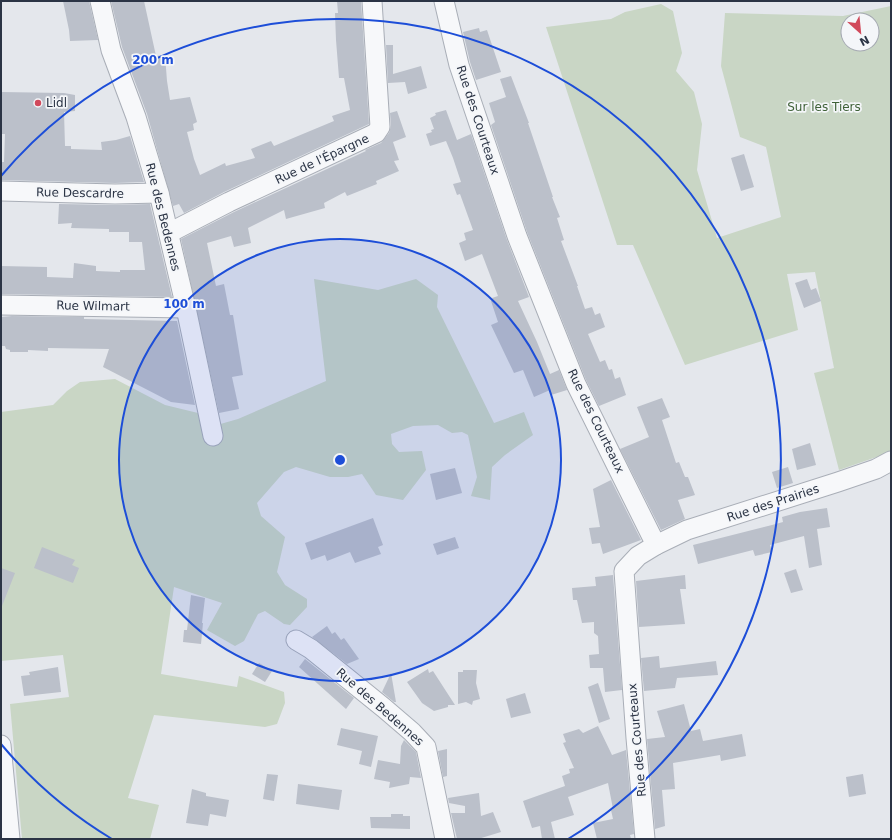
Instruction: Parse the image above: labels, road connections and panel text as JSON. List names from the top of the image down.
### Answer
{
  "streets": {
    "street": [
      "Rue des Courteaux",
      "Rue de l'Épargne",
      "Rue Descardre",
      "Rue des Bedennes",
      "Rue Wilmart",
      "Rue des Prairies"
    ]
  },
  "crossings": [
    ["Rue des Courteaux", "Rue des Prairies"],
    ["Rue de l'Épargne", "Rue des Bedennes"],
    ["Rue Descardre", "Rue des Bedennes"],
    ["Rue des Bedennes", "Rue Wilmart"]
  ],
  "parks": ["Sur les Tiers"],
  "places": ["Lidl"],
  "north": "bottom right",
  "rings": ["200 m", "100 m"]
}
